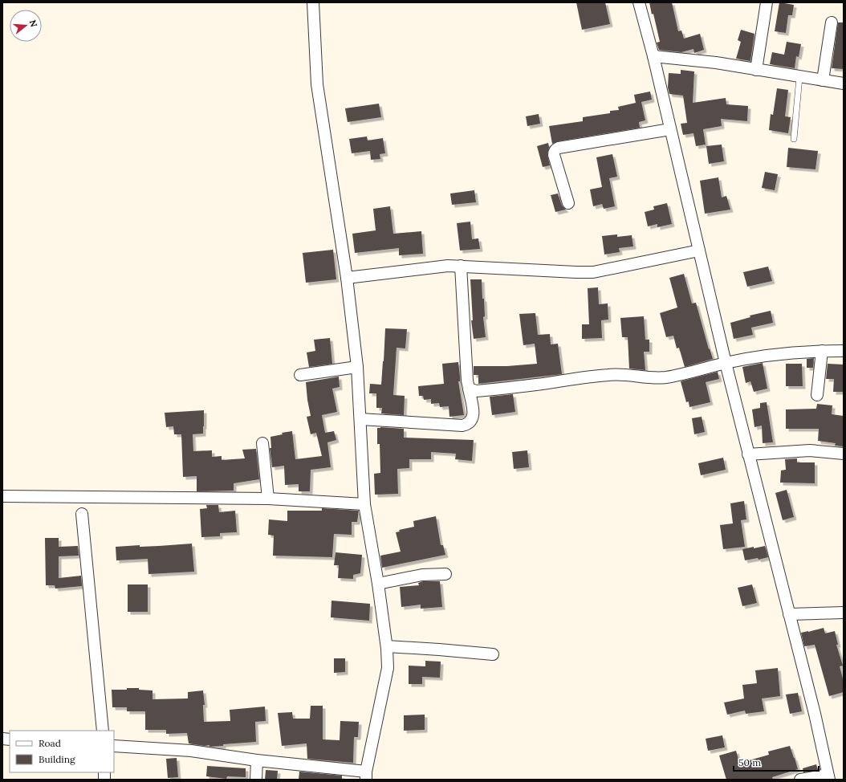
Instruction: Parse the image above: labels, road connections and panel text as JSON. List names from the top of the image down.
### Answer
{
  "legend": ["Road", "Building"],
  "scale_bar": "50 m",
  "north": "right"
}
